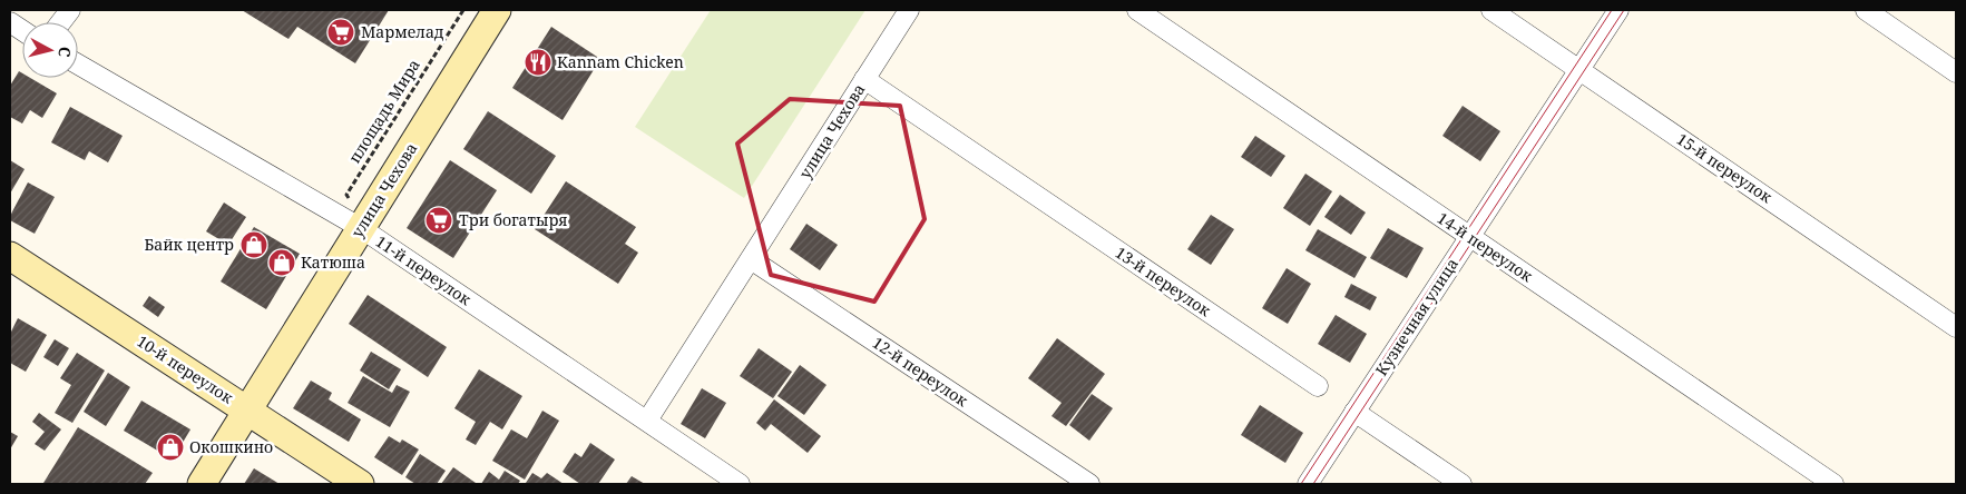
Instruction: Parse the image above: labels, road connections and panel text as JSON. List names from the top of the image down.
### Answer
{
  "streets": {
    "main road": ["улица Чехова", "10-й переулок"],
    "street": [
      "15-й переулок",
      "14-й переулок",
      "11-й переулок",
      "13-й переулок",
      "Кузнечная улица",
      "12-й переулок"
    ],
    "path": ["площадь Мира"]
  },
  "crossings": [
    ["площадь Мира", "улица Чехова"],
    ["площадь Мира", "11-й переулок"],
    ["улица Чехова", "11-й переулок"],
    ["улица Чехова", "13-й переулок"],
    ["улица Чехова", "10-й переулок"],
    ["улица Чехова", "12-й переулок"],
    ["15-й переулок", "Кузнечная улица"],
    ["14-й переулок", "Кузнечная улица"]
  ],
  "places": {
    "supermarket": ["Мармелад", "Три богатыря"],
    "restaurant": ["Kannam Chicken"],
    "shop": ["Байк центр", "Катюша", "Окошкино"]
  },
  "north": "right"
}
